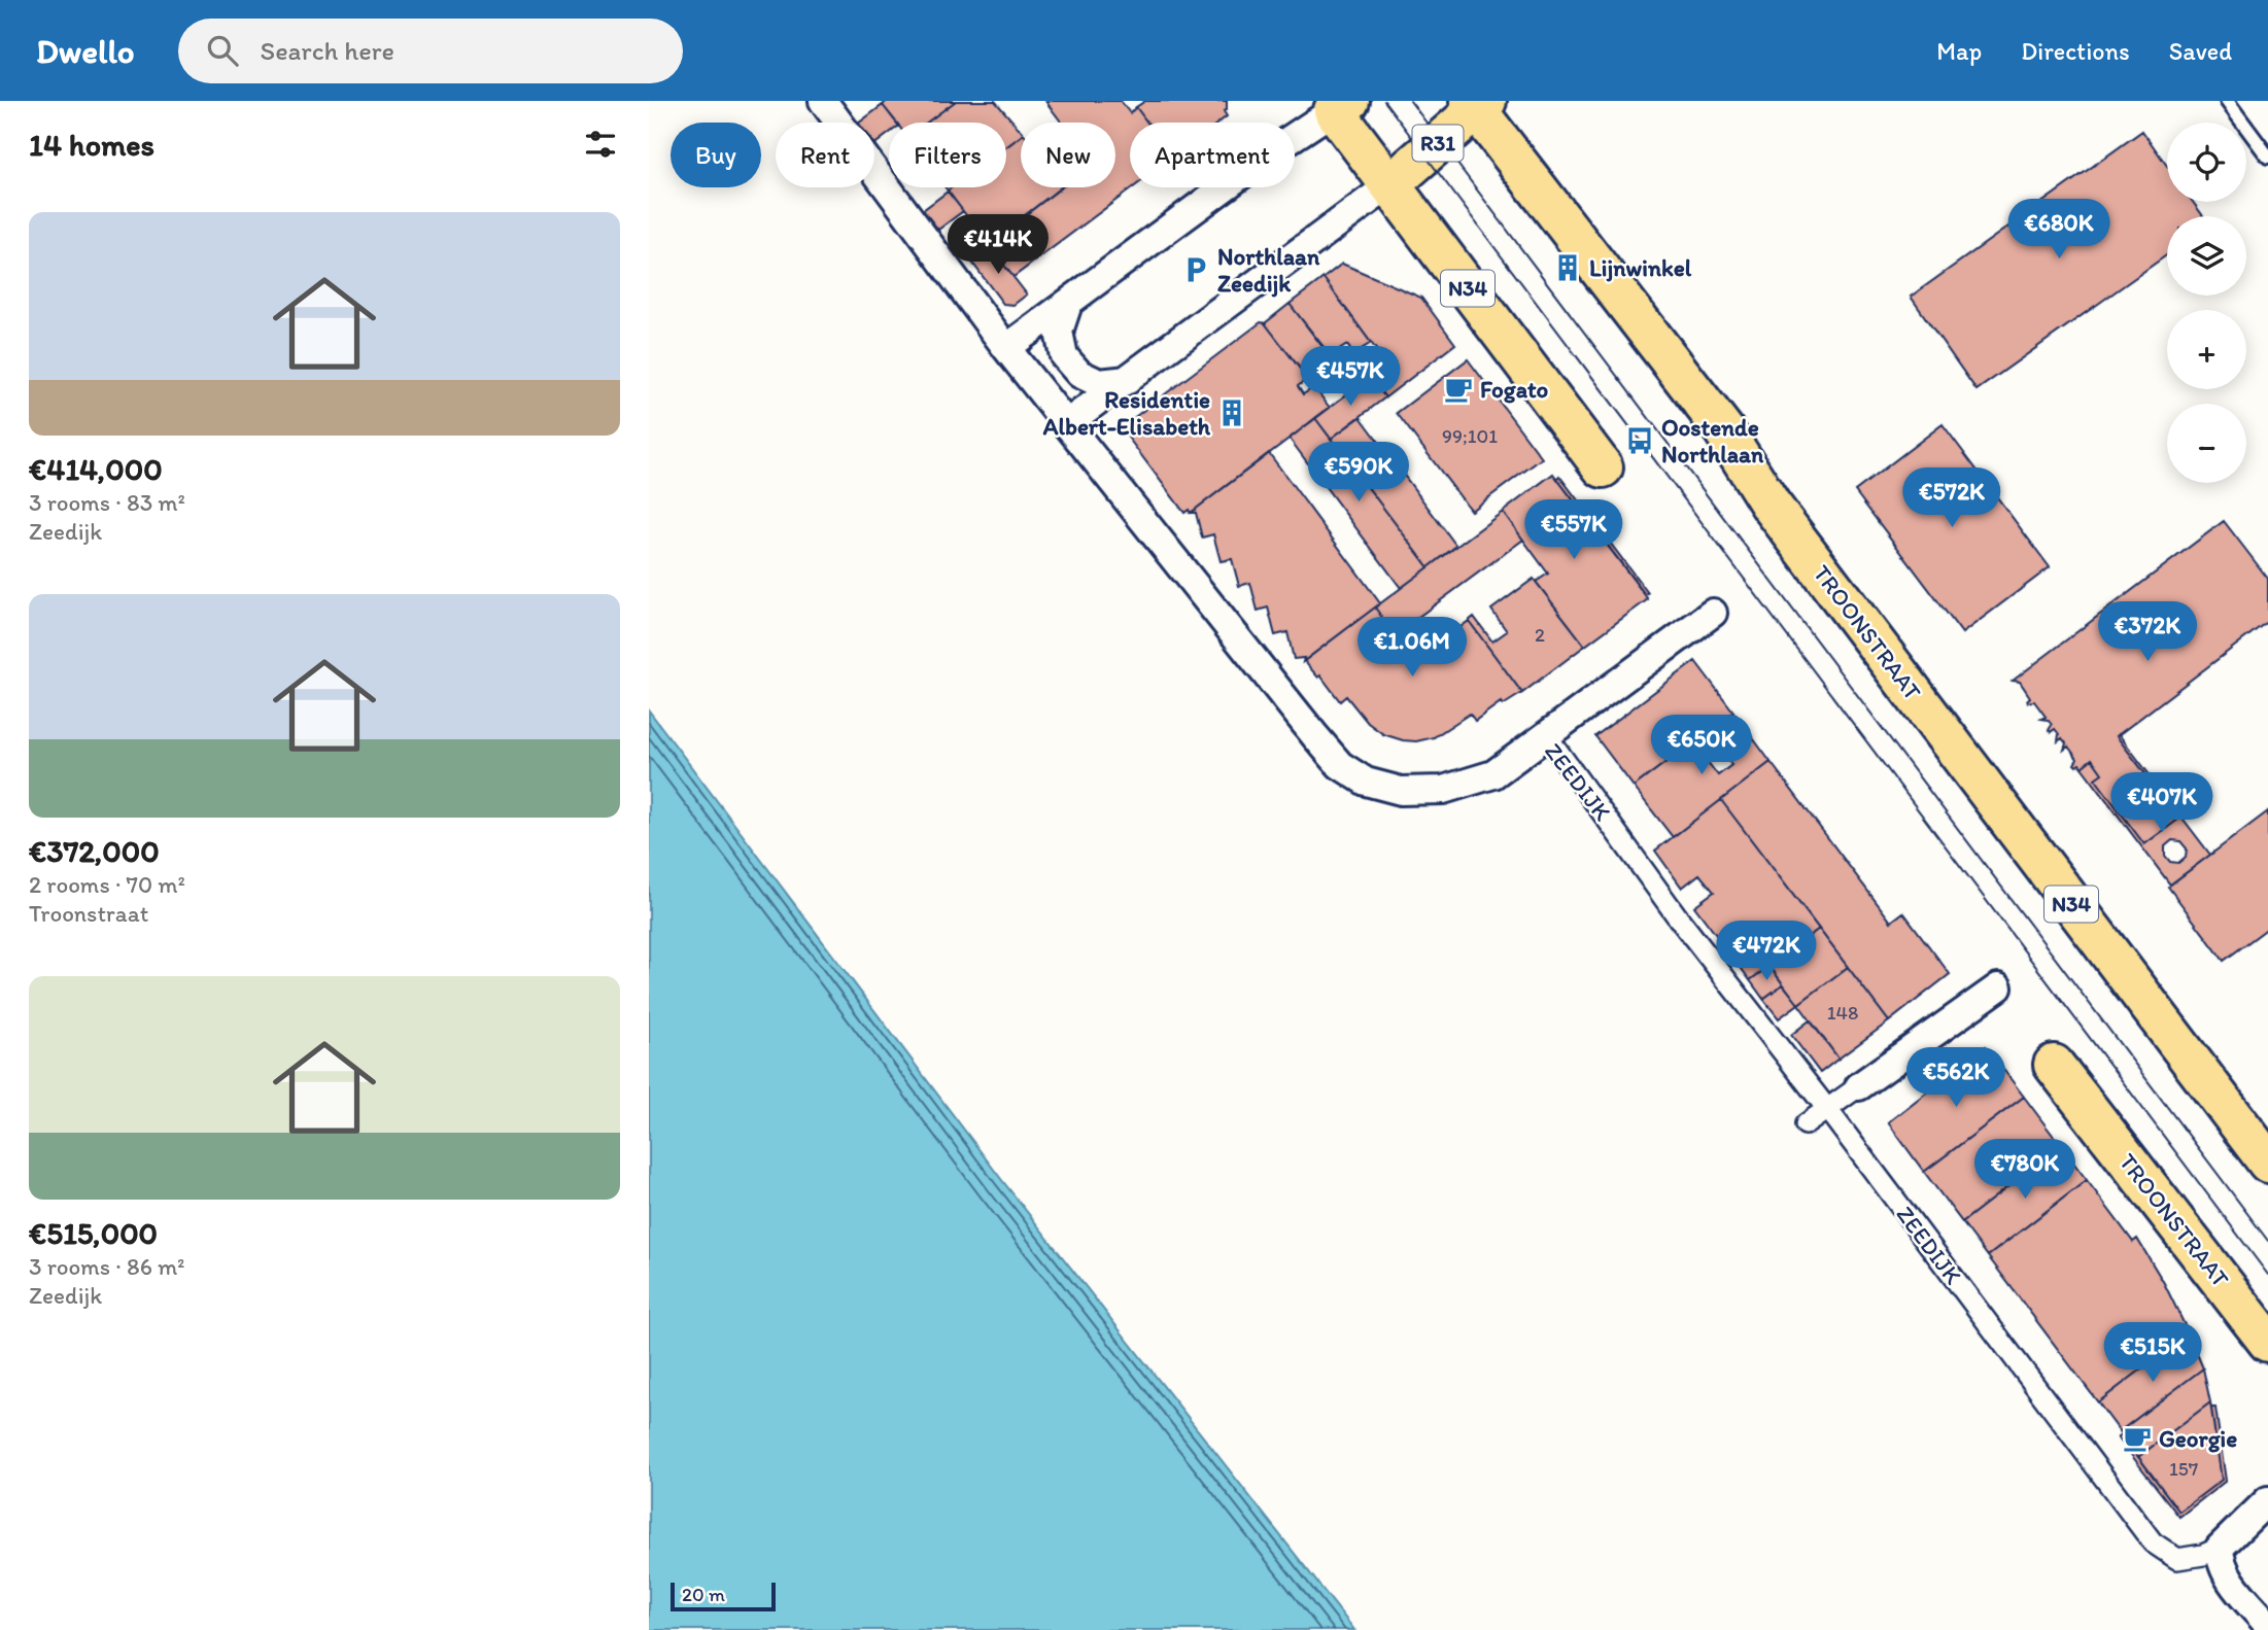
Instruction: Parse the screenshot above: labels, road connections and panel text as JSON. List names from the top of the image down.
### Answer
{
  "streets": {
    "main road": ["R31", "N34", "TROONSTRAAT"],
    "street": ["ZEEDIJK"]
  },
  "crossings": [
    ["R31", "N34"],
    ["R31", "TROONSTRAAT"]
  ],
  "places": {
    "building": ["Lijnwinkel", "Residentie Albert-Elisabeth"],
    "parking": ["Northlaan Zeedijk"],
    "cafe": ["Fogato", "Georgie"],
    "bus stop": ["Oostende Northlaan"]
  },
  "house_numbers": [
    "99;101",
    "2",
    "148",
    "157"
  ],
  "scale_bar": "20 m",
  "page": {
    "header": "Dwello",
    "search": "Search here",
    "nav": ["Map", "Directions", "Saved"],
    "heading": "14 homes",
    "map_buttons": ["+", "−"],
    "chip": [
      "Buy",
      "Rent",
      "Filters",
      "New",
      "Apartment"
    ],
    "list": [
      {
        "name": "€414,000",
        "note": "3 rooms · 83 m² · Zeedijk"
      },
      {
        "name": "€372,000",
        "note": "2 rooms · 70 m² · Troonstraat"
      },
      {
        "name": "€515,000",
        "note": "3 rooms · 86 m² · Zeedijk"
      }
    ],
    "price": [
      "€680K",
      "€414K",
      "€457K",
      "€590K",
      "€572K",
      "€557K",
      "€372K",
      "€1.06M",
      "€650K",
      "€407K",
      "€472K",
      "€562K",
      "€780K",
      "€515K"
    ],
    "scale": "20 m"
  }
}
